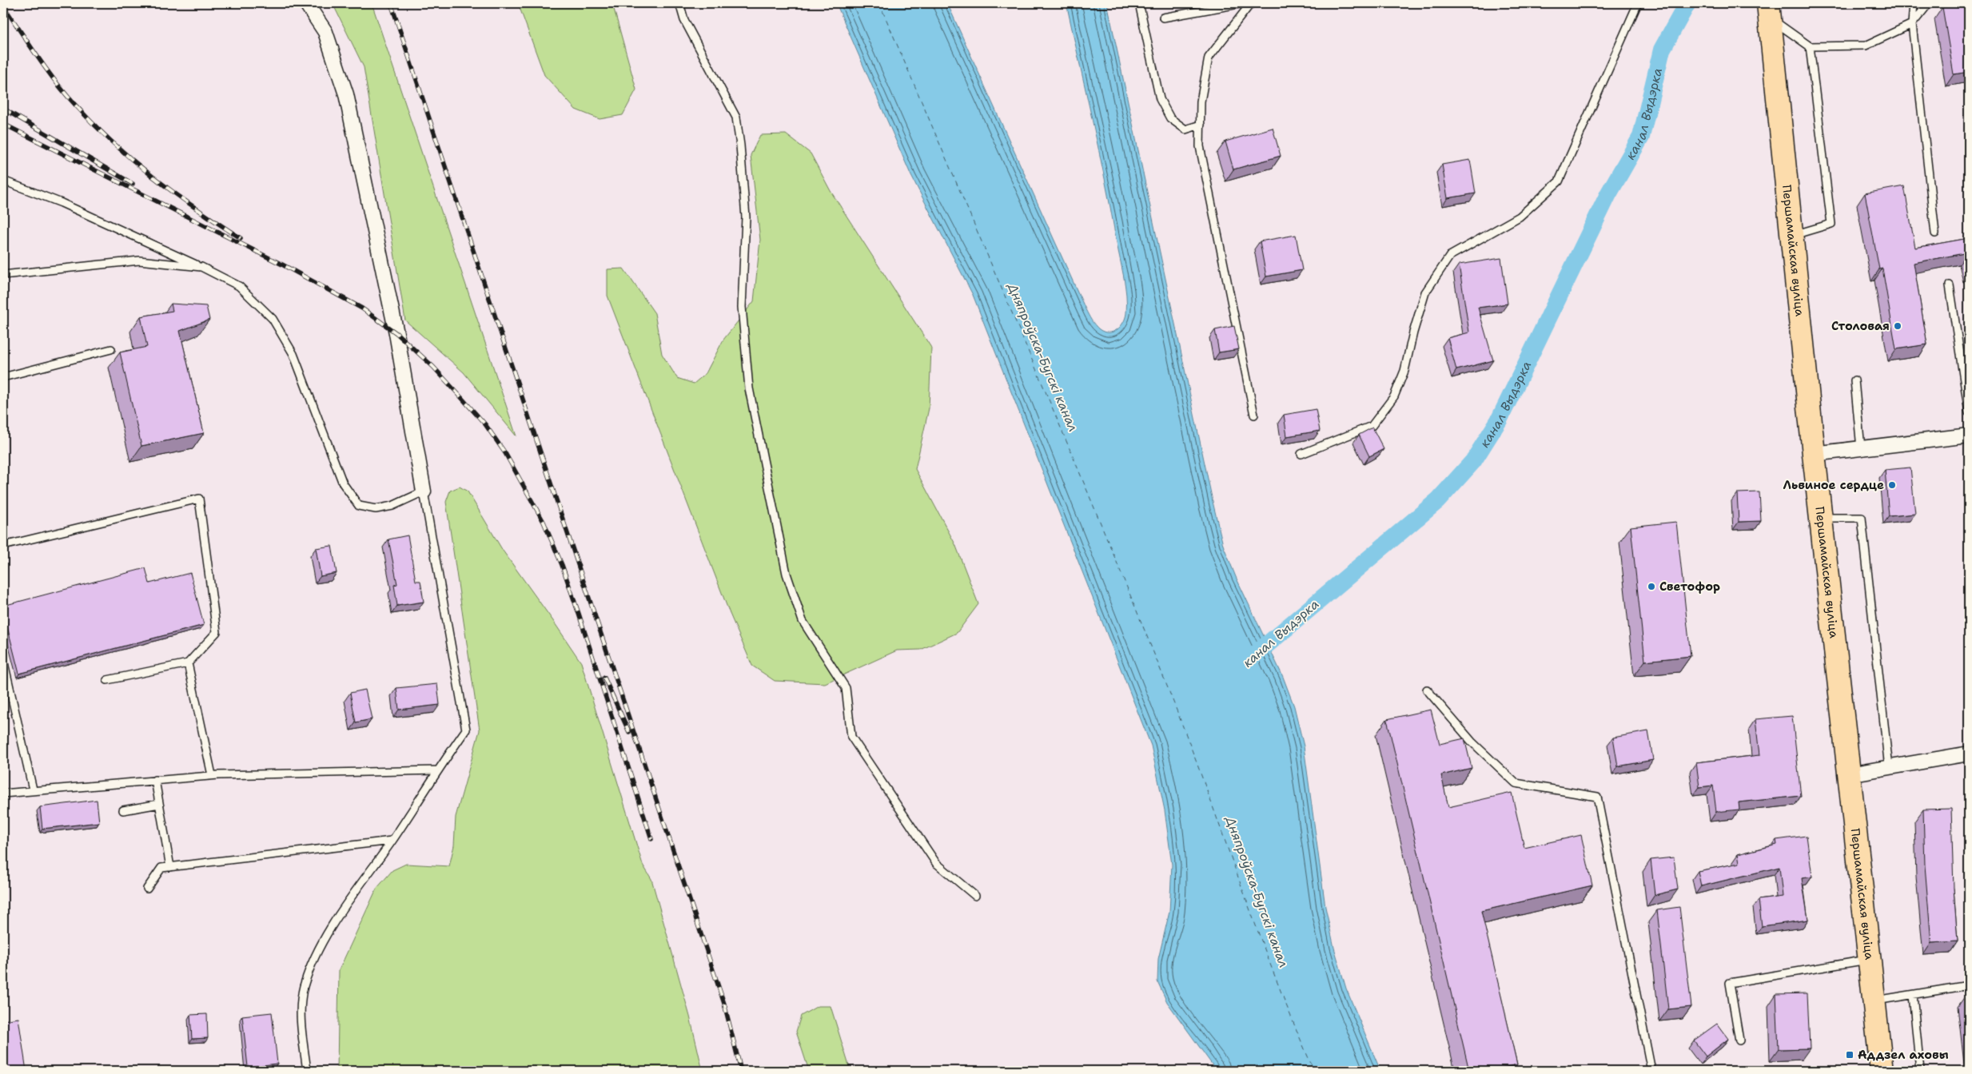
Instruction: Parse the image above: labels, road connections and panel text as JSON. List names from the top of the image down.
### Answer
{
  "streets": {
    "main road": ["Першамайская вуліца"]
  },
  "water": ["канал Выдэрка", "Дняпроўска-Бугскі канал"],
  "places": {
    "other": ["Столовая", "Львиное сердце", "Светофор"],
    "transit": ["Аддзел аховы"]
  }
}
